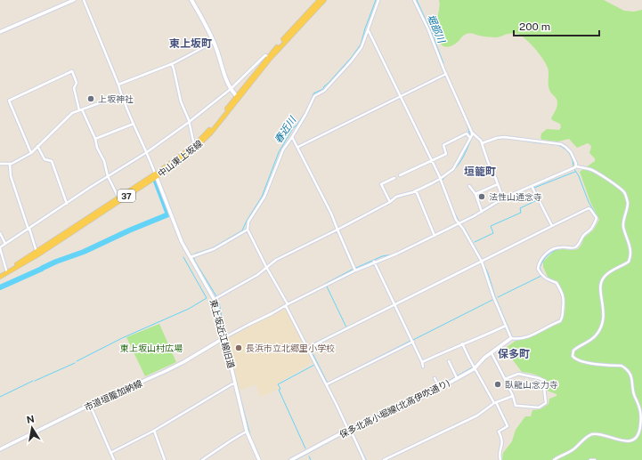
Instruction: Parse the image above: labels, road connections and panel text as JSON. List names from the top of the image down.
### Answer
{
  "streets": {
    "main road": ["中山東上坂線", "37"],
    "street": ["東上坂近江線旧道", "市道垣籠加納線", "保多北高小堀線(北高伊吹通り)"]
  },
  "crossings": [
    ["中山東上坂線", "東上坂近江線旧道"],
    ["東上坂近江線旧道", "市道垣籠加納線"]
  ],
  "districts": ["東上坂町", "垣籠町", "保多町"],
  "water": ["堀部川", "春近川"],
  "parks": ["東上坂山村広場"],
  "places": [
    "上坂神社",
    "法性山通念寺",
    "長浜市立北郷里小学校",
    "臥龍山念力寺"
  ],
  "scale_bar": "200 m",
  "north": "top"
}
